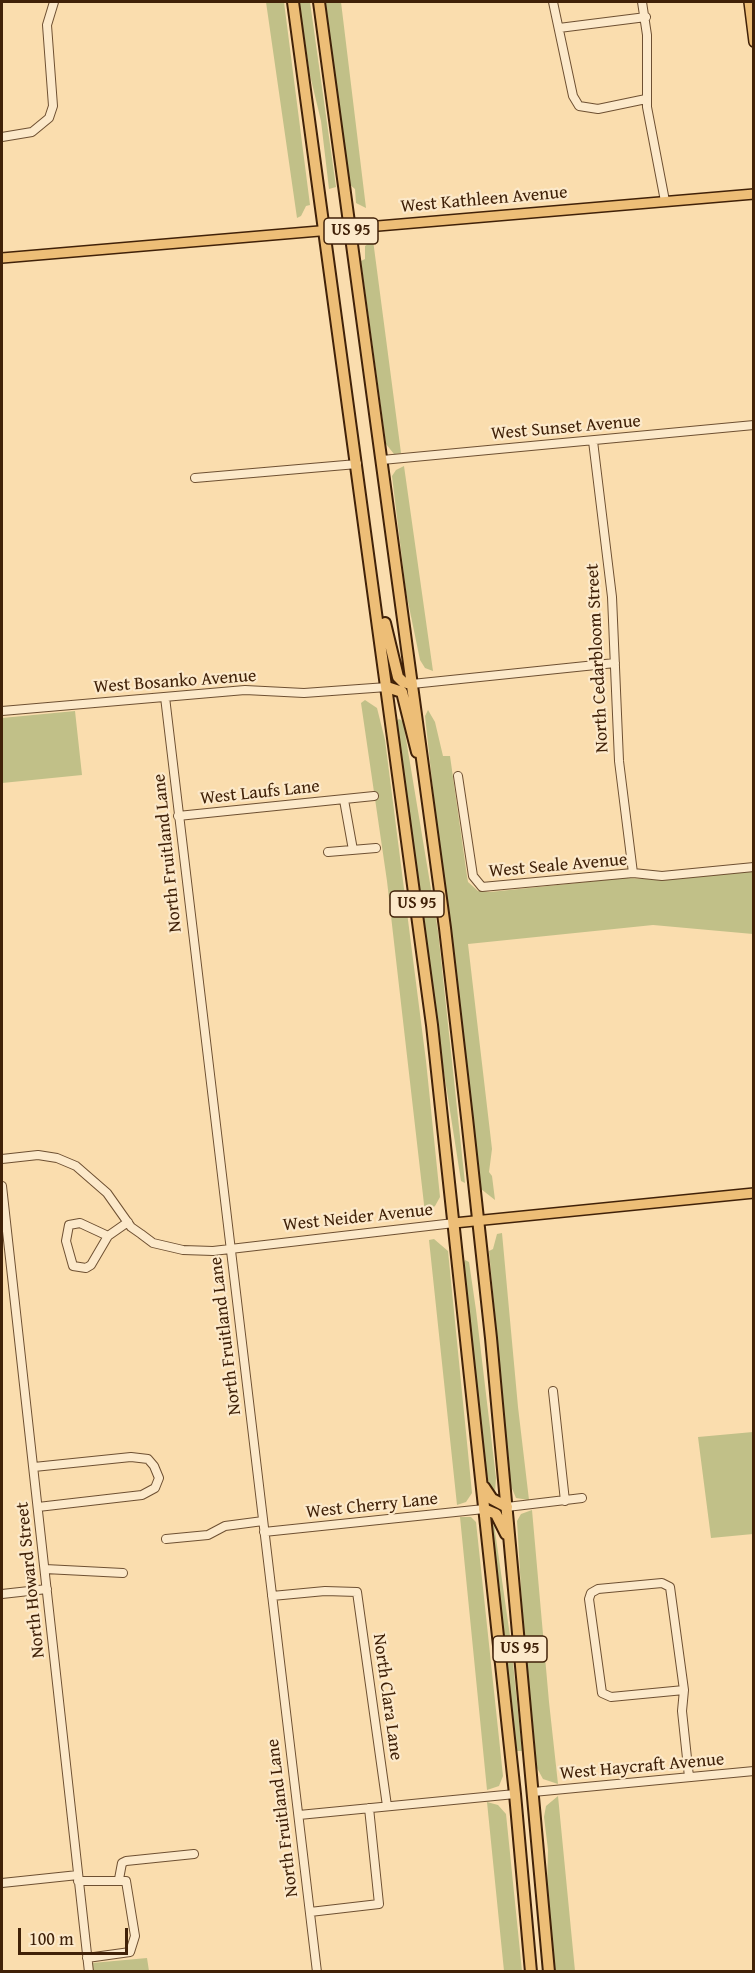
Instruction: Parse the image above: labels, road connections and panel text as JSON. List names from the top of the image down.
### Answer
{
  "streets": {
    "highway": ["US 95"],
    "main road": ["West Kathleen Avenue", "West Neider Avenue"],
    "street": [
      "West Sunset Avenue",
      "North Cedarbloom Street",
      "West Bosanko Avenue",
      "West Laufs Lane",
      "North Fruitland Lane",
      "West Seale Avenue",
      "West Cherry Lane",
      "North Howard Street",
      "North Clara Lane",
      "West Haycraft Avenue"
    ]
  },
  "crossings": [
    ["West Kathleen Avenue", "US 95"],
    ["US 95", "West Sunset Avenue"],
    ["US 95", "West Bosanko Avenue"],
    ["US 95", "West Neider Avenue"],
    ["US 95", "West Cherry Lane"],
    ["US 95", "West Haycraft Avenue"],
    ["West Sunset Avenue", "North Cedarbloom Street"],
    ["North Cedarbloom Street", "West Seale Avenue"],
    ["West Bosanko Avenue", "North Fruitland Lane"],
    ["West Laufs Lane", "North Fruitland Lane"],
    ["North Fruitland Lane", "West Neider Avenue"],
    ["North Fruitland Lane", "West Cherry Lane"],
    ["North Fruitland Lane", "North Clara Lane"]
  ],
  "scale_bar": "100 m"
}
